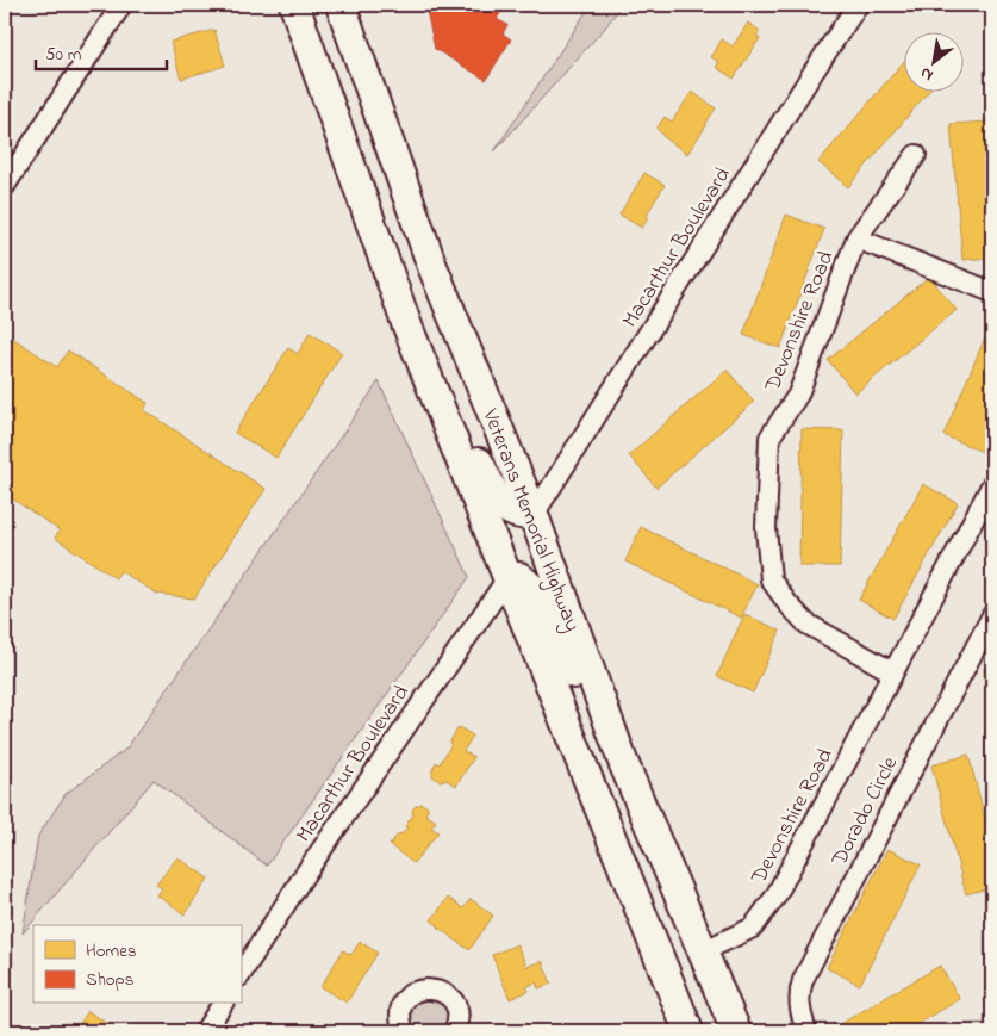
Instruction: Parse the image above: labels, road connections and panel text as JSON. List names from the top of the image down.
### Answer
{
  "streets": {
    "highway": ["Veterans Memorial Highway"],
    "street": ["Macarthur Boulevard", "Devonshire Road", "Dorado Circle"]
  },
  "crossings": [
    ["Macarthur Boulevard", "Veterans Memorial Highway"],
    ["Devonshire Road", "Veterans Memorial Highway"]
  ],
  "legend": ["Homes", "Shops"],
  "scale_bar": "50 m",
  "north": "bottom left"
}
